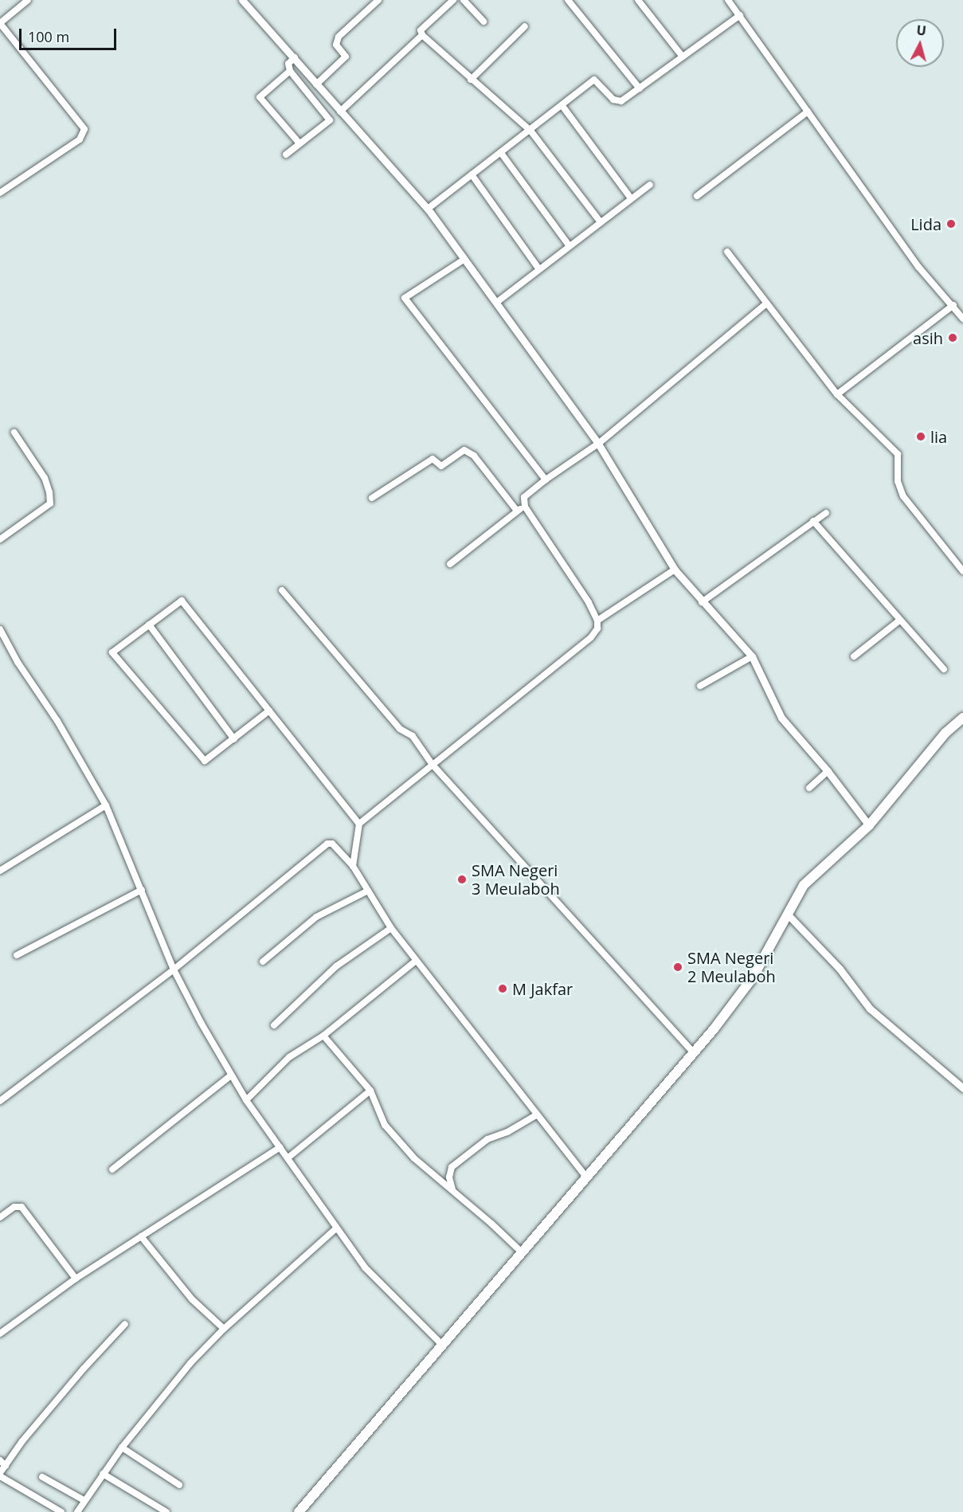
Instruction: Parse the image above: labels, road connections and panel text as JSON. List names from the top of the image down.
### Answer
{
  "places": [
    "Lida",
    "asih",
    "lia",
    "SMA Negeri 3 Meulaboh",
    "SMA Negeri 2 Meulaboh",
    "M Jakfar"
  ],
  "scale_bar": "100 m",
  "north": "top"
}
